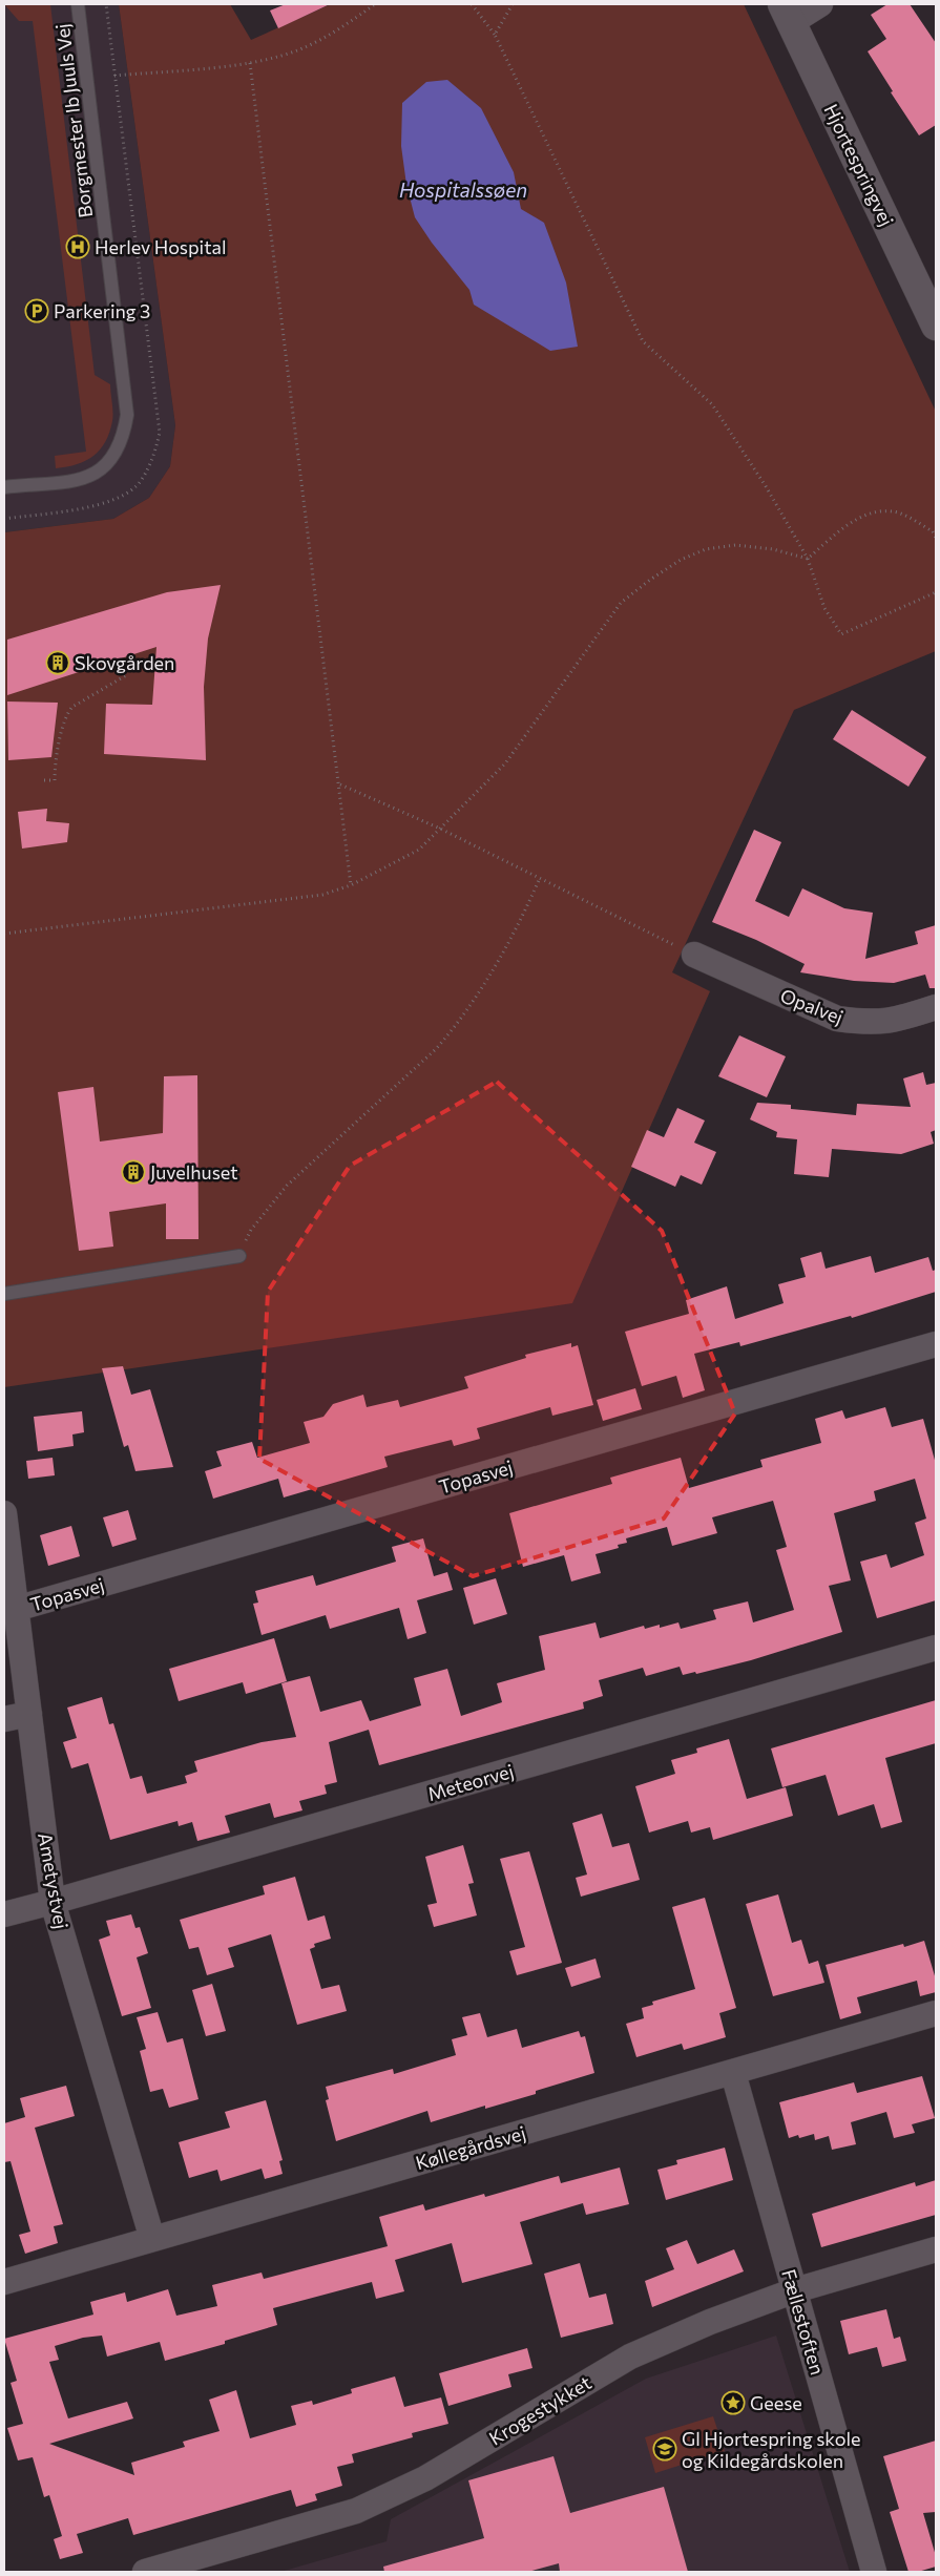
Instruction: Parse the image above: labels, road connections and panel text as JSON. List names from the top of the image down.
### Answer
{
  "streets": {
    "street": [
      "Hjortespringvej",
      "Opalvej",
      "Topasvej",
      "Meteorvej",
      "Ametystvej",
      "Køllegårdsvej",
      "Fællestoften",
      "Krogestykket"
    ],
    "lane": ["Borgmester Ib Juuls Vej"]
  },
  "crossings": [
    ["Topasvej", "Ametystvej"],
    ["Meteorvej", "Ametystvej"],
    ["Ametystvej", "Køllegårdsvej"],
    ["Køllegårdsvej", "Fællestoften"],
    ["Fællestoften", "Krogestykket"]
  ],
  "water": ["Hospitalssøen"],
  "places": {
    "hospital": ["Herlev Hospital"],
    "parking": ["Parkering 3"],
    "building": ["Skovgården", "Juvelhuset"],
    "place": ["Geese"],
    "school or university": ["Gl Hjortespring skole og Kildegårdskolen"]
  }
}
